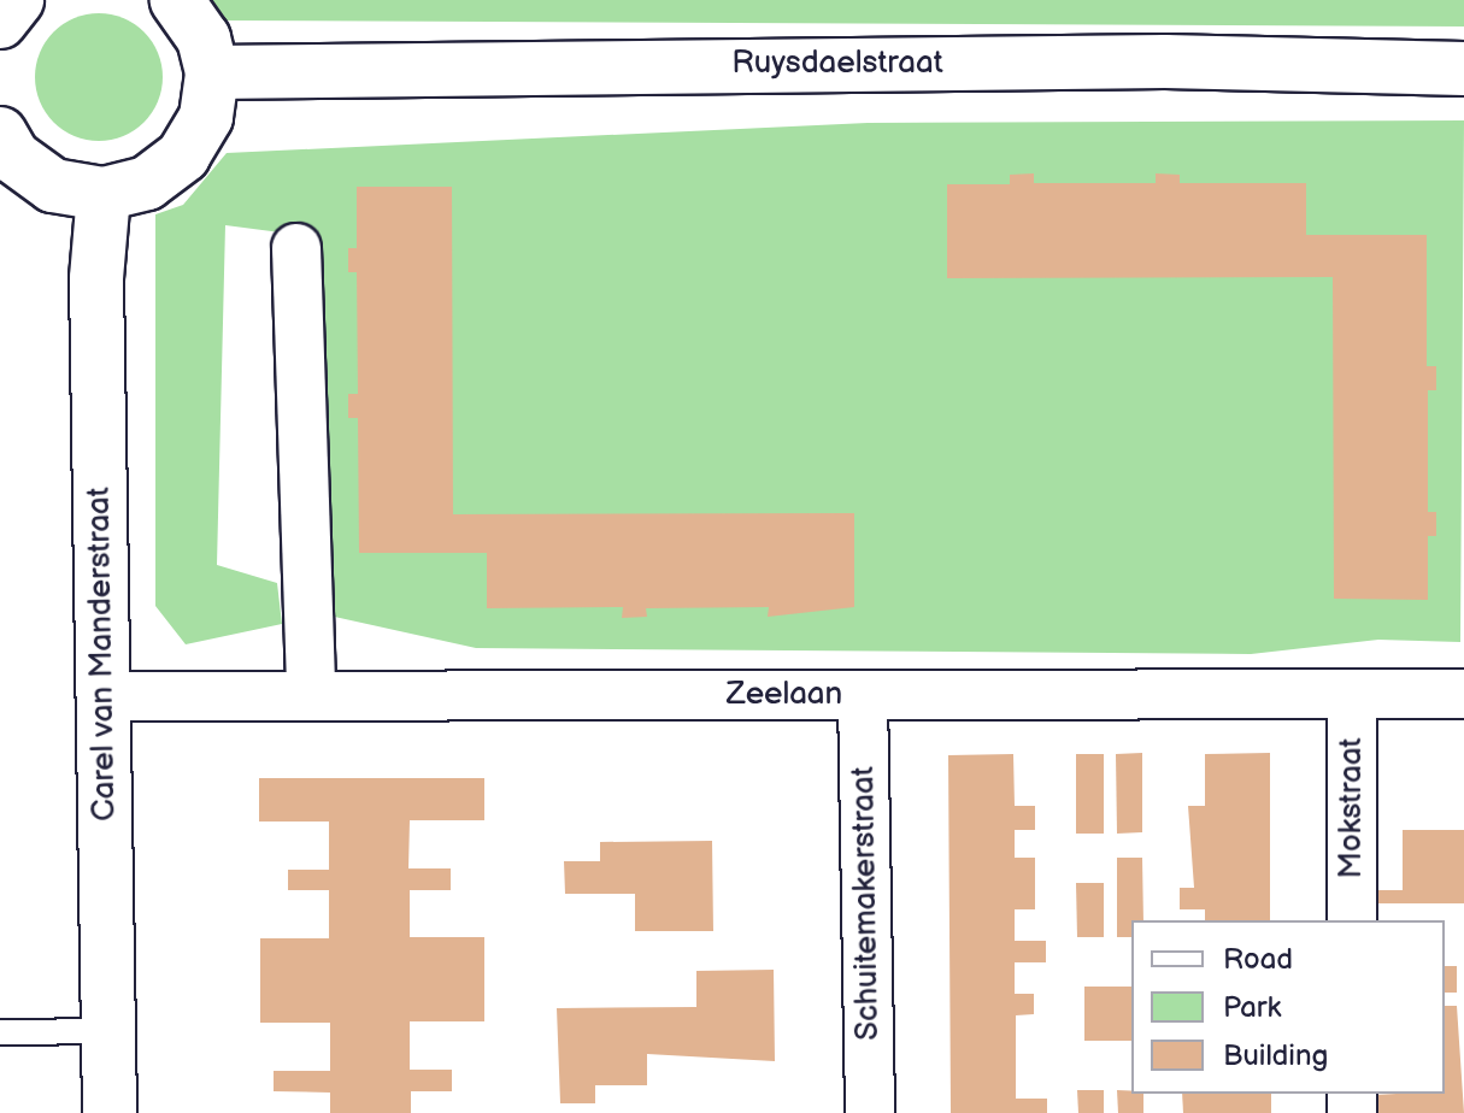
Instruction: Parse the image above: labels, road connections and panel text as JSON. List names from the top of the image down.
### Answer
{
  "streets": {
    "street": [
      "Ruysdaelstraat",
      "Carel van Manderstraat",
      "Zeelaan",
      "Mokstraat",
      "Schuitemakerstraat"
    ]
  },
  "crossings": [
    ["Carel van Manderstraat", "Zeelaan"],
    ["Zeelaan", "Mokstraat"],
    ["Zeelaan", "Schuitemakerstraat"]
  ],
  "legend": ["Road", "Park", "Building"]
}
